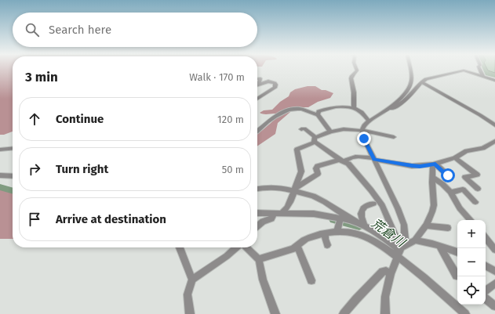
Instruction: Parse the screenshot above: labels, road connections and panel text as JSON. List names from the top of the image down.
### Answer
{
  "water": ["荒倉川"],
  "page": {
    "search": "Search here",
    "heading": ["3 min", "Walk · 170 m"],
    "list": [
      ["Continue", "120 m"],
      ["Turn right", "50 m"],
      "Arrive at destination"
    ],
    "map_buttons": ["+", "−"]
  }
}
